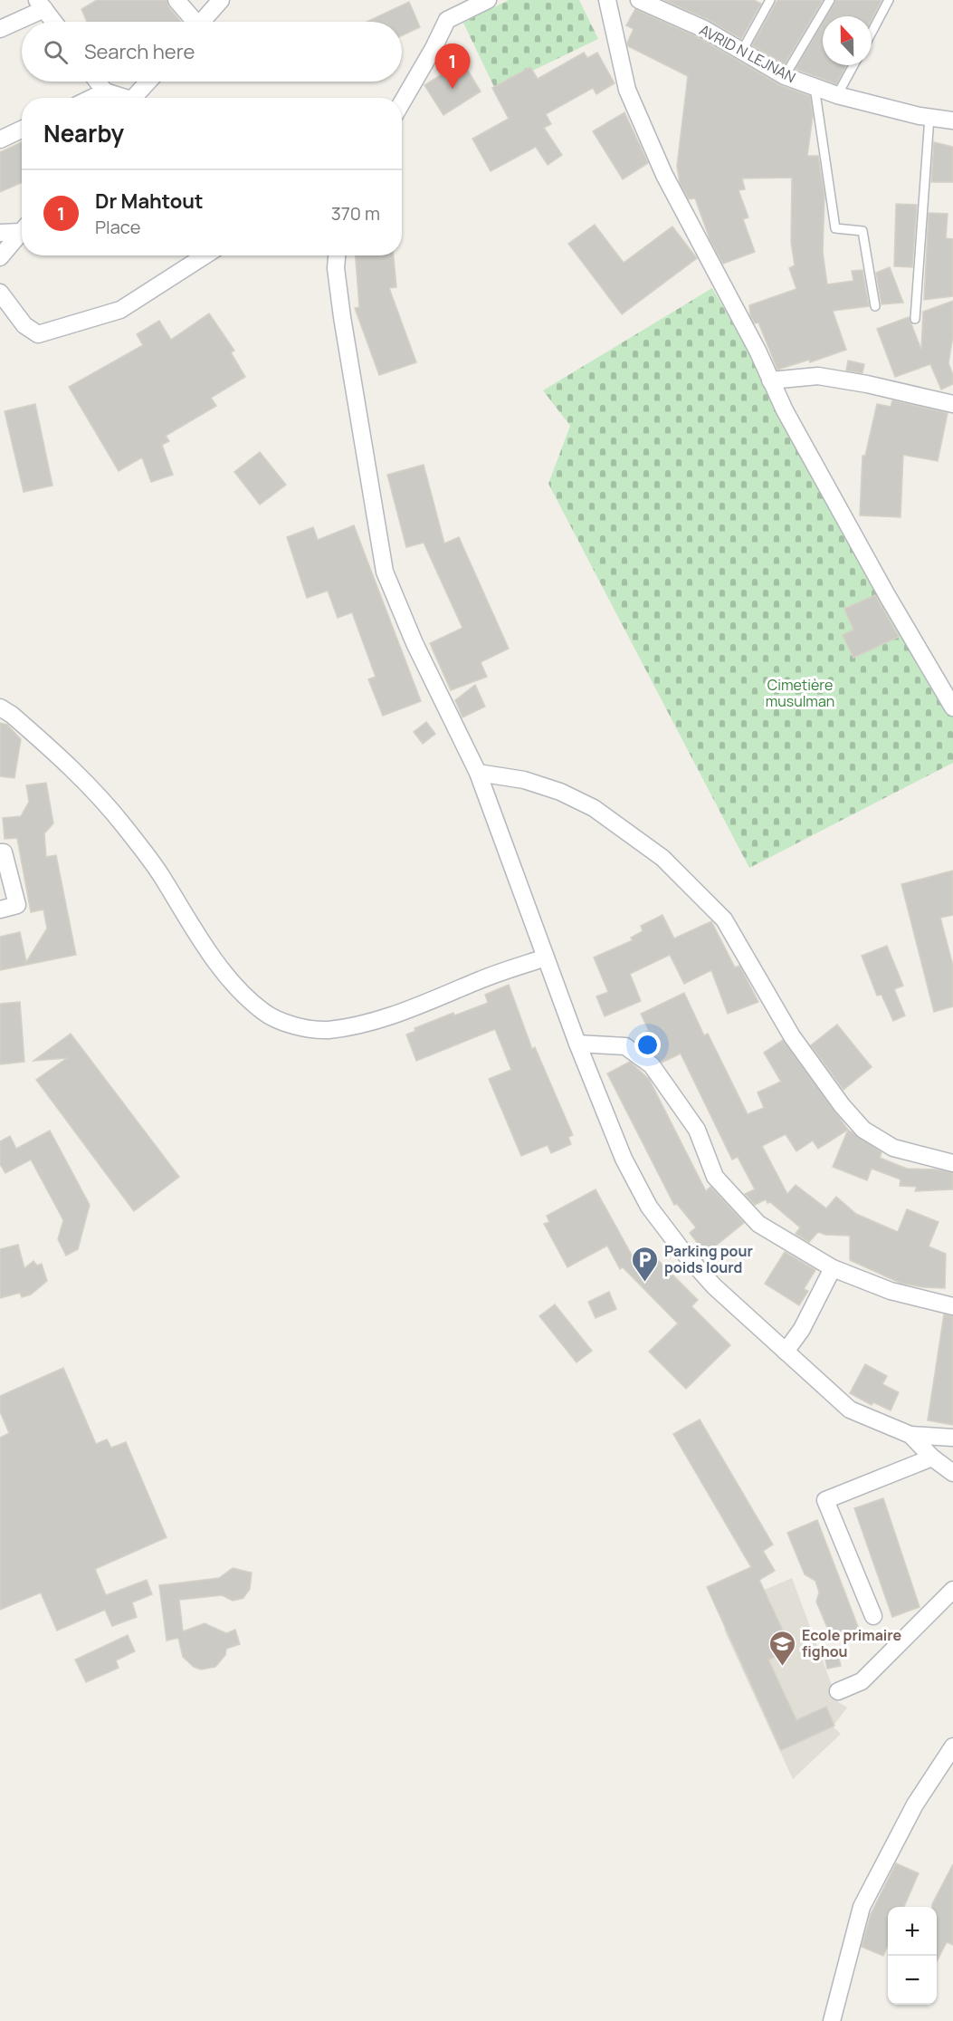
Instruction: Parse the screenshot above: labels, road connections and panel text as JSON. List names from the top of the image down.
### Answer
{
  "streets": {
    "street": ["AVRID N LEJNAN"]
  },
  "parks": ["Cimetière musulman"],
  "places": {
    "parking": ["Parking pour poids lourd"],
    "school or university": ["Ecole primaire fighou"]
  },
  "north": "top",
  "page": {
    "search": "Search here",
    "pins": "1",
    "heading": "Nearby",
    "list": [
      {
        "mark": "1",
        "name": "Dr Mahtout",
        "note": "Place",
        "value": "370 m"
      }
    ],
    "map_buttons": ["+", "−"]
  }
}
